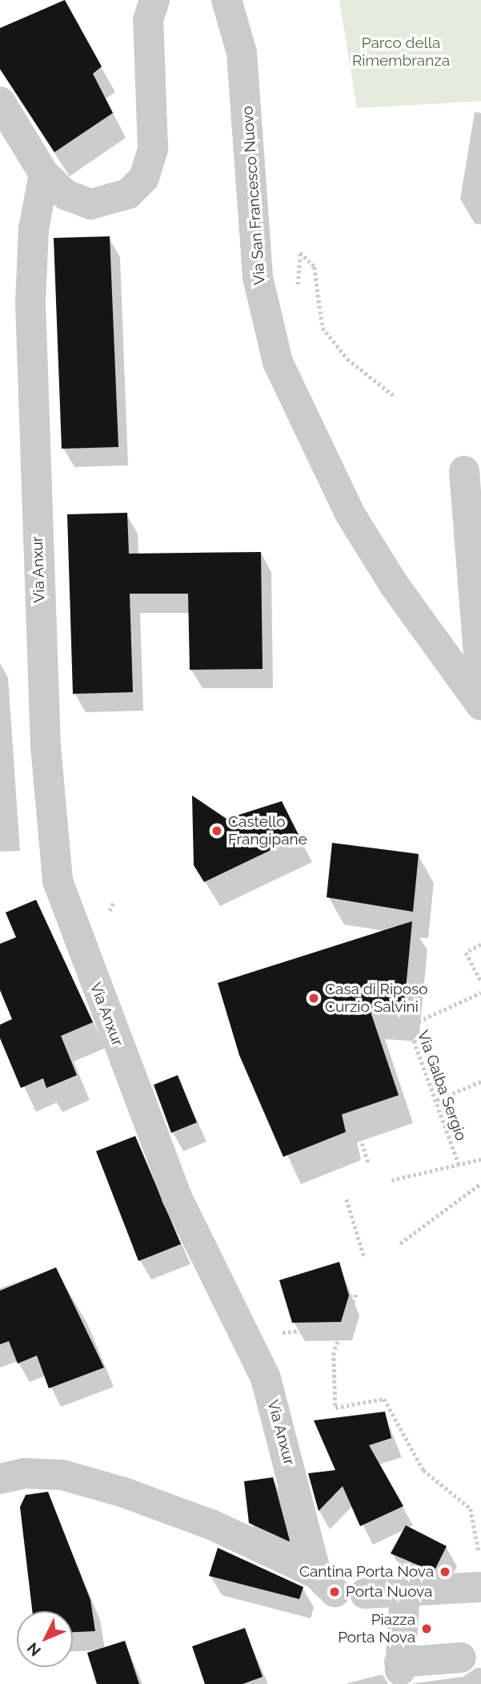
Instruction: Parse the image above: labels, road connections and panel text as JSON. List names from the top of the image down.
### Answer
{
  "streets": {
    "street": ["Via San Francesco Nuovo", "Via Anxur"],
    "path": ["Via Galba Sergio"]
  },
  "parks": ["Parco della Rimembranza"],
  "places": [
    "Castello Frangipane",
    "Casa di Riposo Curzio Salvini",
    "Cantina Porta Nova",
    "Porta Nuova",
    "Piazza Porta Nova"
  ],
  "north": "bottom left"
}
